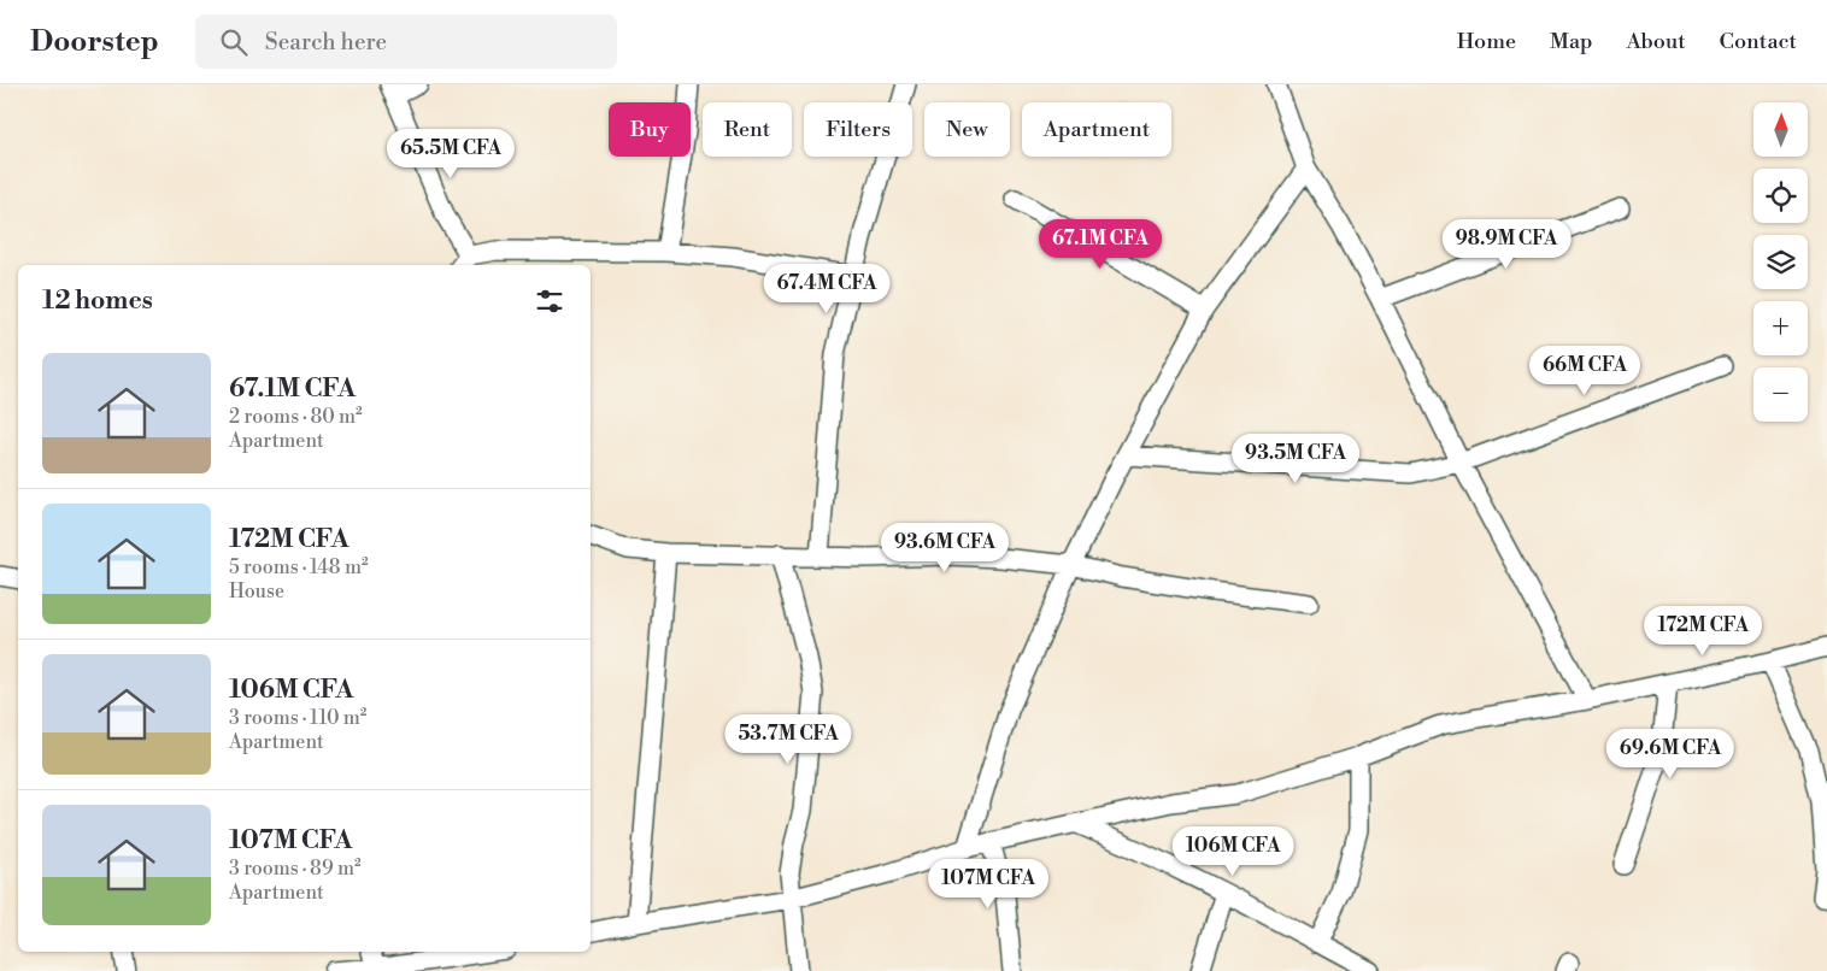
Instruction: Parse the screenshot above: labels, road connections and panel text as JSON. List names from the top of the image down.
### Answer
{
  "north": "top",
  "page": {
    "header": "Doorstep",
    "search": "Search here",
    "nav": [
      "Home",
      "Map",
      "About",
      "Contact"
    ],
    "map_buttons": ["+", "−"],
    "chip": [
      "Buy",
      "Rent",
      "Filters",
      "New",
      "Apartment"
    ],
    "price": [
      "65.5M CFA",
      "67.1M CFA",
      "98.9M CFA",
      "67.4M CFA",
      "66M CFA",
      "93.5M CFA",
      "93.6M CFA",
      "172M CFA",
      "53.7M CFA",
      "69.6M CFA",
      "106M CFA",
      "107M CFA"
    ],
    "heading": "12 homes",
    "list": [
      {
        "name": "67.1M CFA",
        "note": "2 rooms · 80 m² · Apartment"
      },
      {
        "name": "172M CFA",
        "note": "5 rooms · 148 m² · House"
      },
      {
        "name": "106M CFA",
        "note": "3 rooms · 110 m² · Apartment"
      },
      {
        "name": "107M CFA",
        "note": "3 rooms · 89 m² · Apartment"
      }
    ]
  }
}
